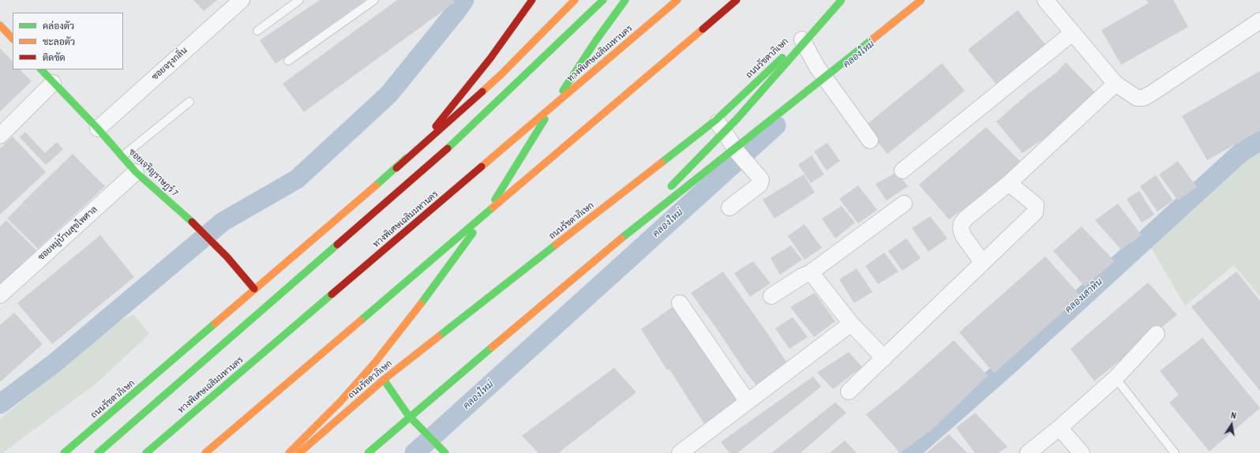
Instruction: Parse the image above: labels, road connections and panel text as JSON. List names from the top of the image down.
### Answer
{
  "streets": {
    "main road": ["ทางพิเศษเฉลิมมหานคร", "ถนนรัชดาภิเษก", "ซอยเจริญราษฎร์ 7"],
    "street": ["ซอยจรุงกลิ่น", "ซอยหมู่บ้านสุขไพศาล"]
  },
  "crossings": [
    ["ถนนรัชดาภิเษก", "ซอยเจริญราษฎร์ 7"],
    ["ซอยจรุงกลิ่น", "ซอยเจริญราษฎร์ 7"],
    ["ซอยเจริญราษฎร์ 7", "ซอยหมู่บ้านสุขไพศาล"]
  ],
  "water": ["คลองใหม่", "คลองเสาหิน"],
  "legend": ["คล่องตัว", "ชะลอตัว", "ติดขัด"],
  "north": "top"
}
